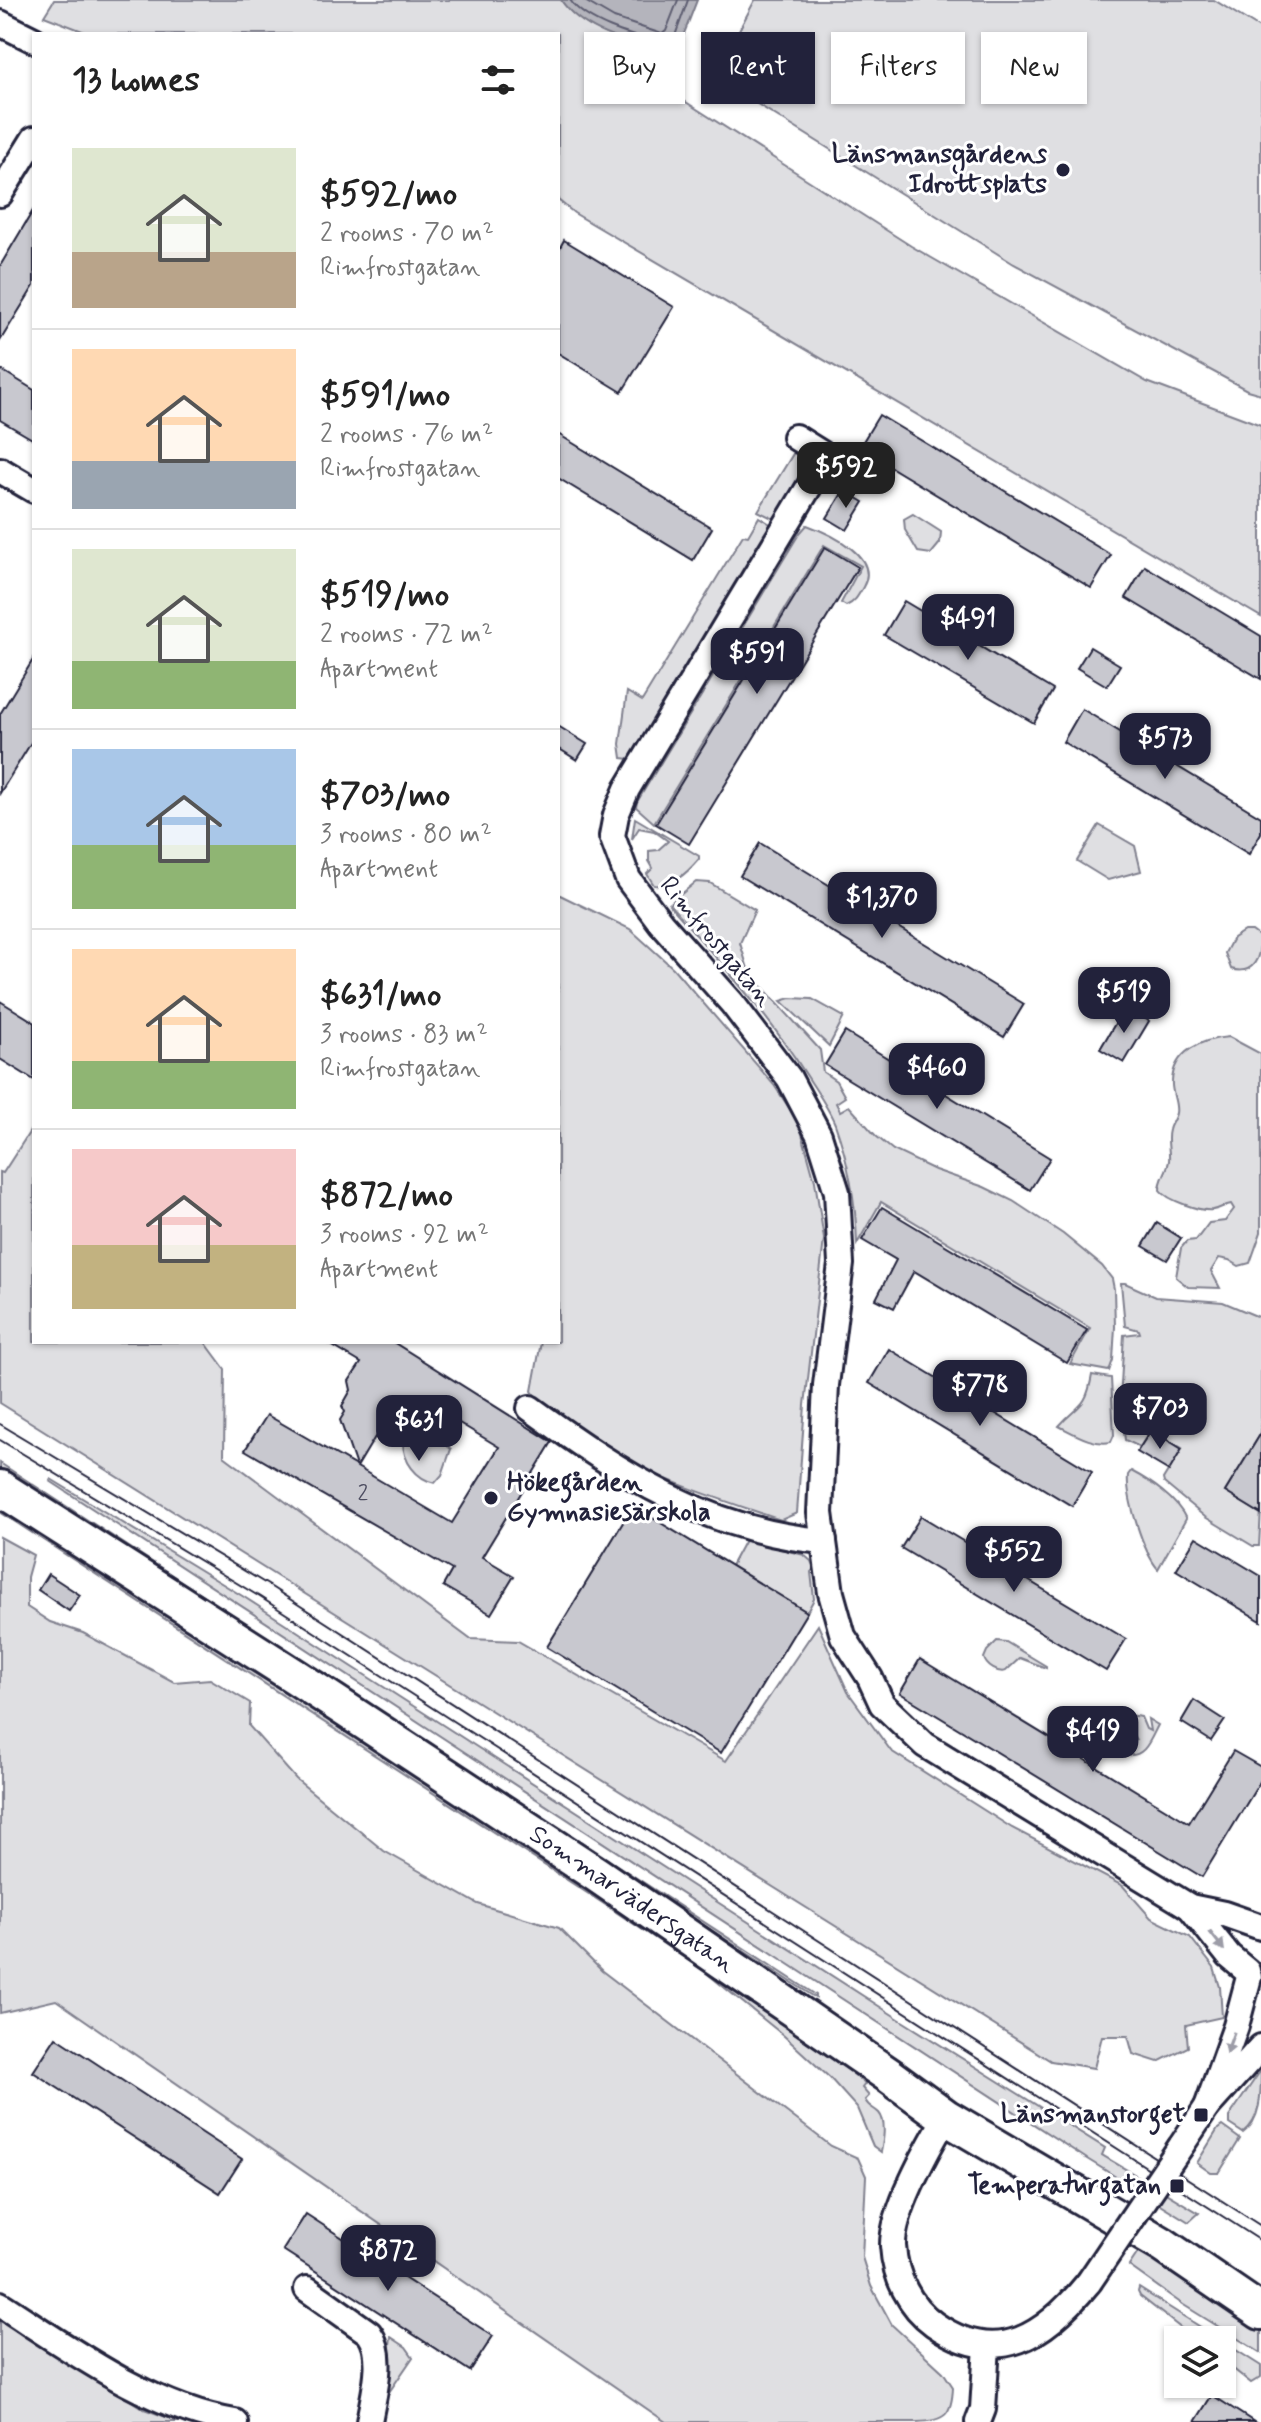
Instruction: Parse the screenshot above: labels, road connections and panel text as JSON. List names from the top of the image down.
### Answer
{
  "streets": {
    "street": ["Rimfrostgatan", "Sommarvädersgatan"]
  },
  "places": {
    "other": ["Länsmansgårdens Idrottsplats", "Hökegården Gymnasiesärskola"],
    "transit": ["Länsmanstorget", "Temperaturgatan"]
  },
  "house_numbers": ["2"],
  "page": {
    "chip": [
      "Buy",
      "Rent",
      "Filters",
      "New"
    ],
    "heading": "13 homes",
    "list": [
      {
        "name": "$592/mo",
        "note": "2 rooms · 70 m² · Rimfrostgatan"
      },
      {
        "name": "$591/mo",
        "note": "2 rooms · 76 m² · Rimfrostgatan"
      },
      {
        "name": "$519/mo",
        "note": "2 rooms · 72 m² · Apartment"
      },
      {
        "name": "$703/mo",
        "note": "3 rooms · 80 m² · Apartment"
      },
      {
        "name": "$631/mo",
        "note": "3 rooms · 83 m² · Rimfrostgatan"
      },
      {
        "name": "$872/mo",
        "note": "3 rooms · 92 m² · Apartment"
      }
    ],
    "price": [
      "$592",
      "$491",
      "$591",
      "$573",
      "$1,370",
      "$519",
      "$460",
      "$778",
      "$703",
      "$631",
      "$552",
      "$419",
      "$872"
    ]
  }
}
